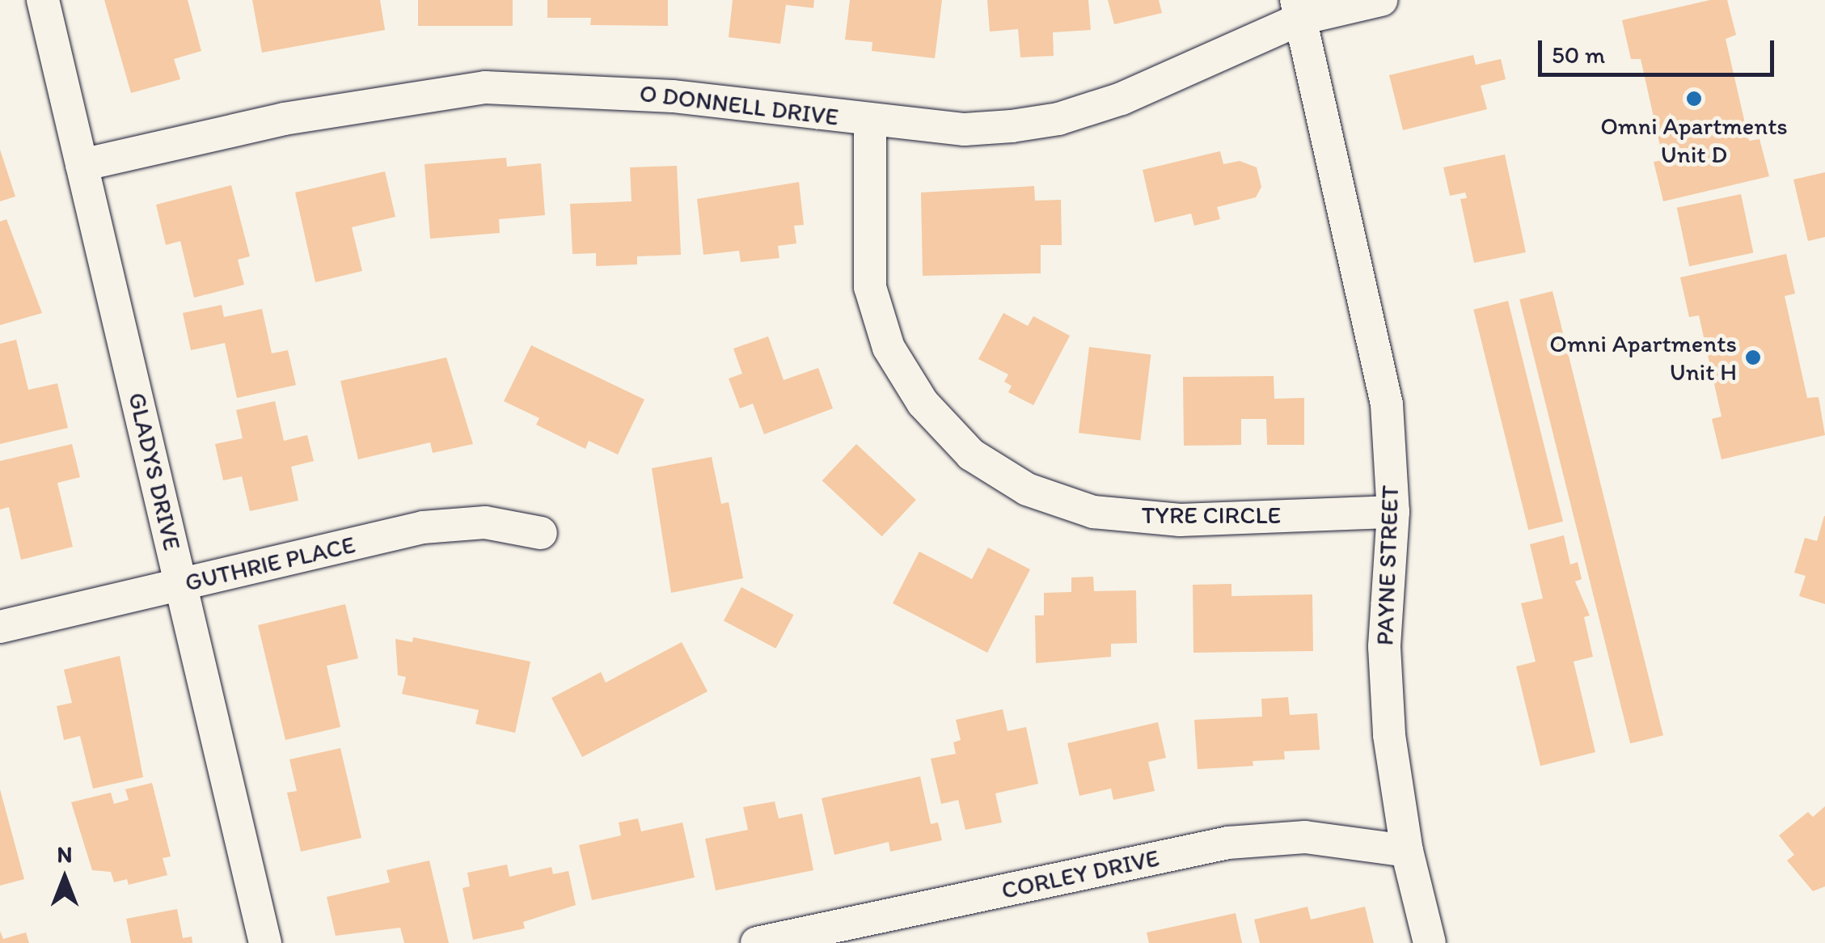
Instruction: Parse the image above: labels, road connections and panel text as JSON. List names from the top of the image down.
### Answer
{
  "streets": {
    "street": [
      "O DONNELL DRIVE",
      "GLADYS DRIVE",
      "TYRE CIRCLE",
      "GUTHRIE PLACE",
      "PAYNE STREET",
      "CORLEY DRIVE"
    ]
  },
  "crossings": [
    ["O DONNELL DRIVE", "GLADYS DRIVE"],
    ["O DONNELL DRIVE", "TYRE CIRCLE"],
    ["O DONNELL DRIVE", "PAYNE STREET"],
    ["GLADYS DRIVE", "GUTHRIE PLACE"],
    ["TYRE CIRCLE", "PAYNE STREET"],
    ["PAYNE STREET", "CORLEY DRIVE"]
  ],
  "places": ["Omni Apartments Unit D", "Omni Apartments Unit H"],
  "scale_bar": "50 m",
  "north": "top"
}
